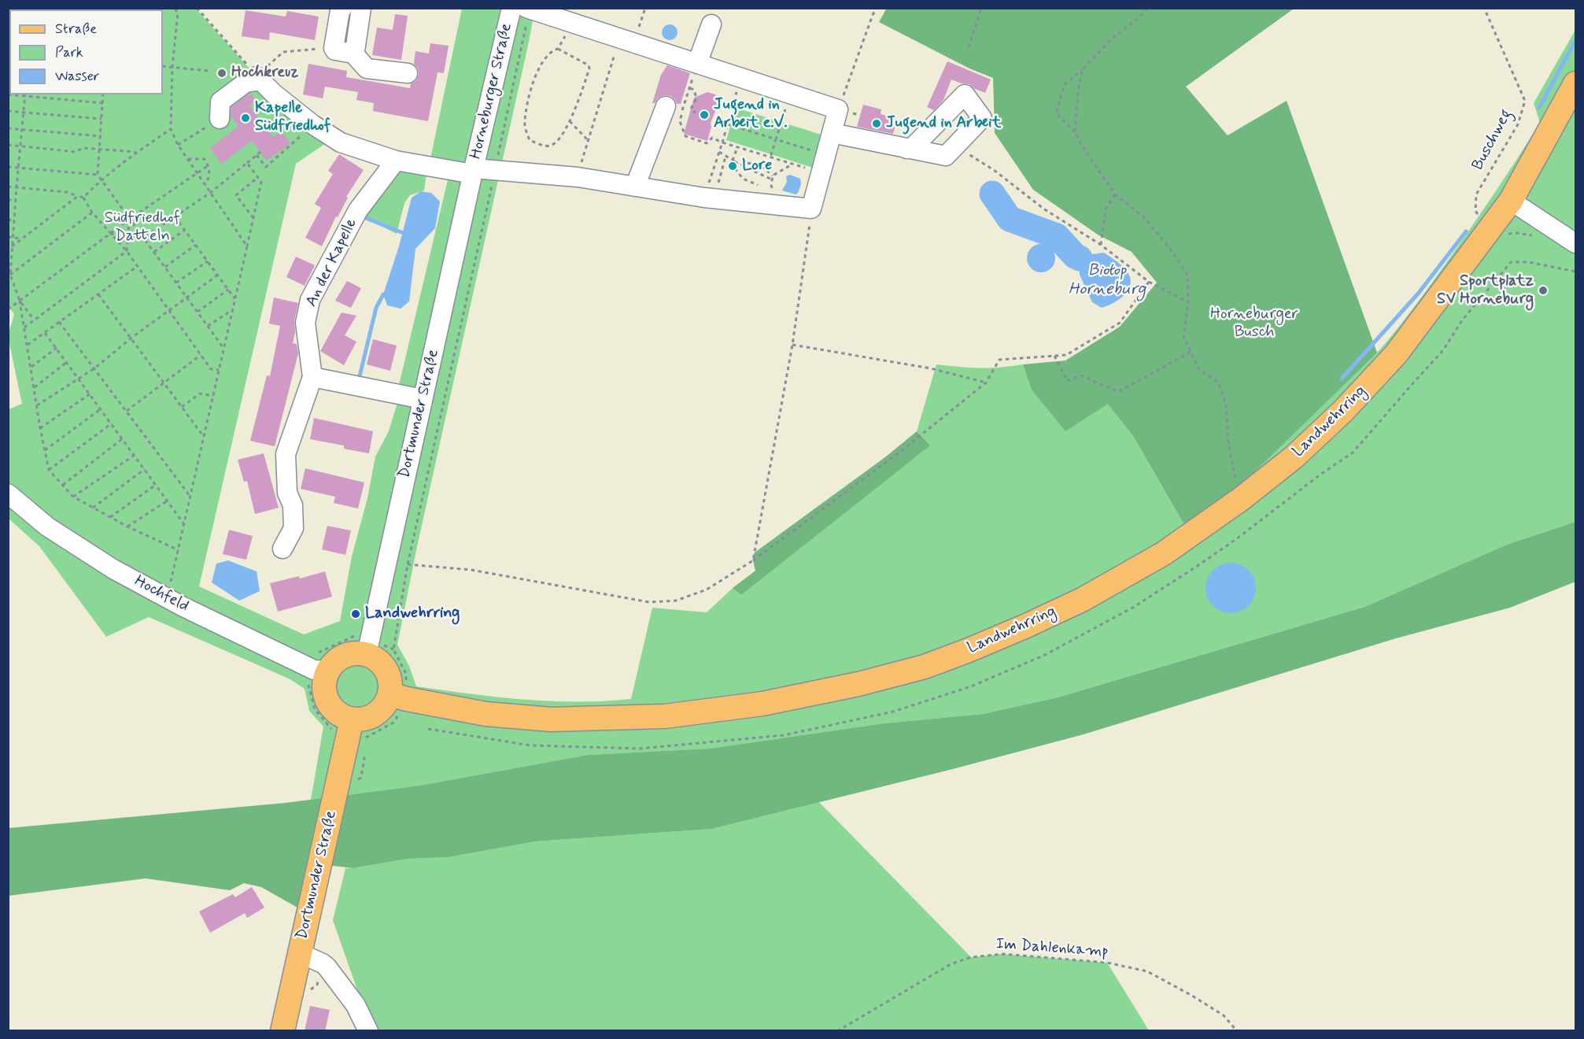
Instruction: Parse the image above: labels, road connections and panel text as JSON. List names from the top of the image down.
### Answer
{
  "streets": {
    "main road": ["Dortmunder Straße", "Landwehrring"],
    "street": ["Horneburger Straße", "An der Kapelle", "Hochfeld"],
    "path": ["Buschweg", "Im Dahlenkamp"]
  },
  "crossings": [
    ["Horneburger Straße", "Dortmunder Straße"],
    ["Buschweg", "Landwehrring"],
    ["Dortmunder Straße", "Landwehrring"],
    ["Dortmunder Straße", "Hochfeld"],
    ["Landwehrring", "Hochfeld"]
  ],
  "water": ["Biotop Horneburg"],
  "parks": ["Südfriedhof Datteln", "Horneburger Busch"],
  "places": [
    "Hochkreuz",
    "Jugend in Arbeit e.V.",
    "Kapelle Südfriedhof",
    "Jugend in Arbeit",
    "Lore",
    "Sportplatz SV Horneburg",
    "Landwehrring"
  ],
  "legend": ["Straße", "Park", "Wasser"]
}
